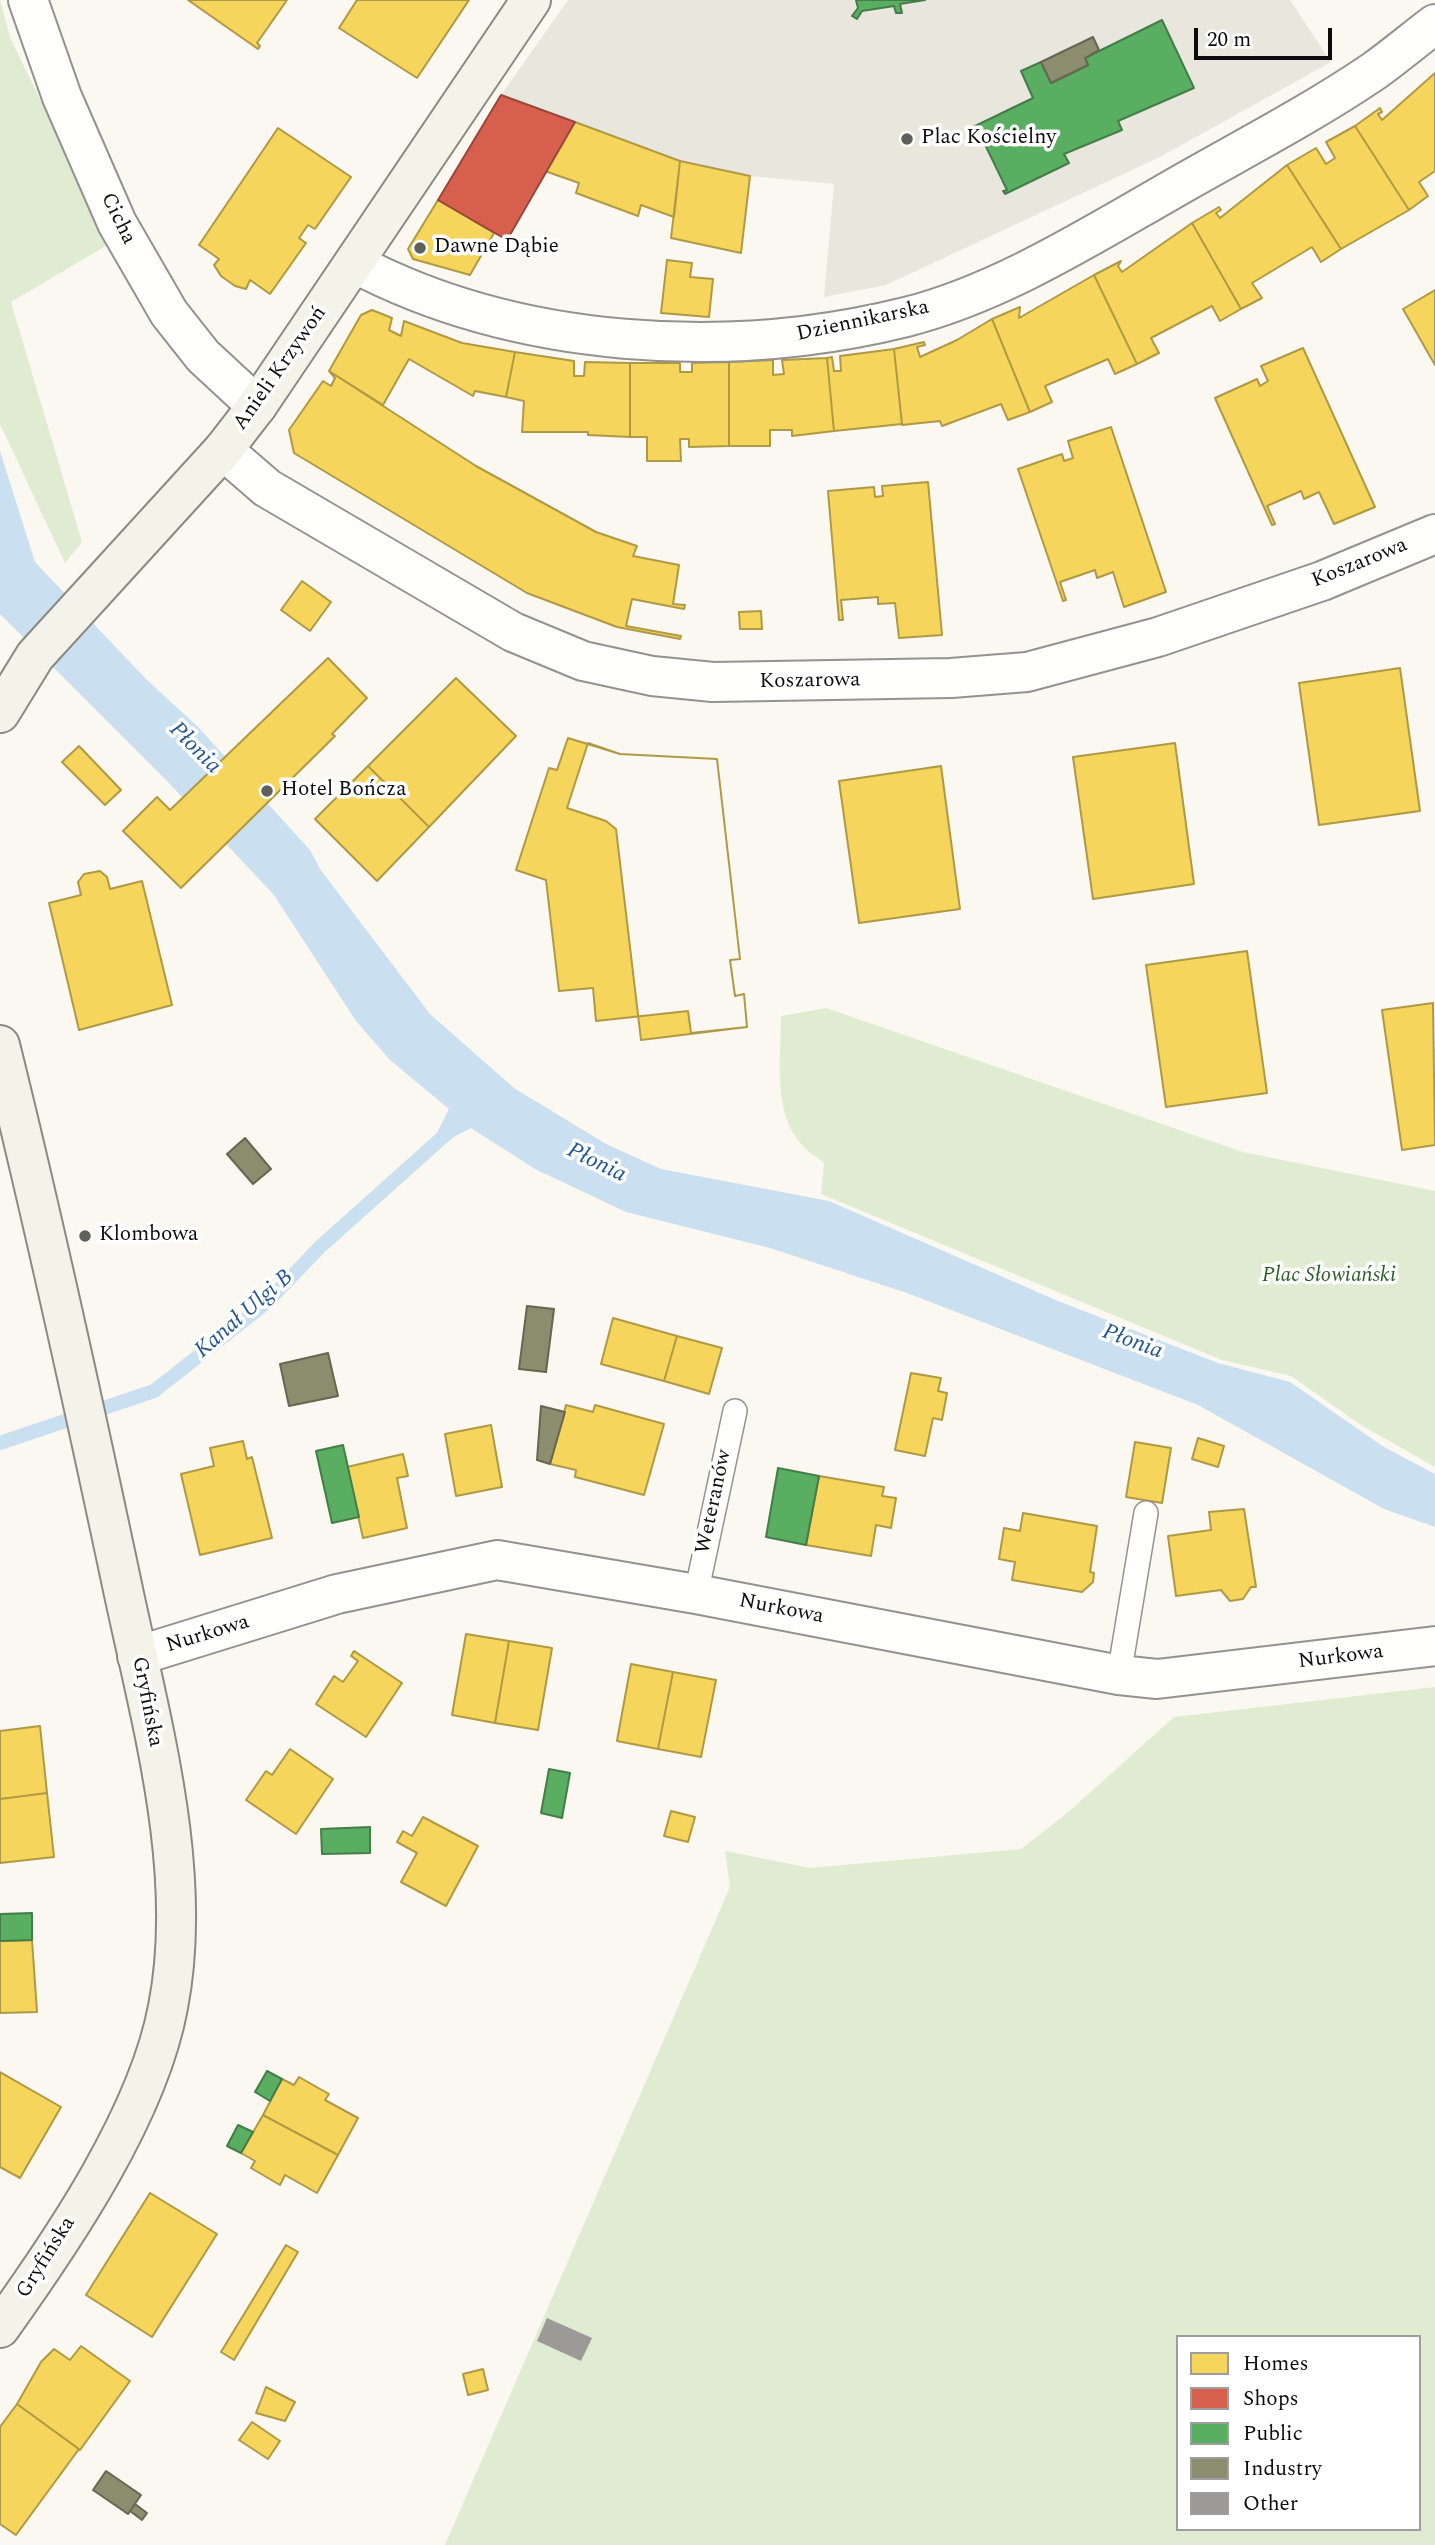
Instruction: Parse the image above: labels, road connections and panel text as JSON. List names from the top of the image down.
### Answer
{
  "streets": {
    "street": [
      "Cicha",
      "Dziennikarska",
      "Anieli Krzywoń",
      "Koszarowa",
      "Nurkowa",
      "Gryfińska"
    ],
    "lane": ["Weteranów"]
  },
  "crossings": [
    ["Cicha", "Anieli Krzywoń"],
    ["Dziennikarska", "Anieli Krzywoń"],
    ["Anieli Krzywoń", "Koszarowa"],
    ["Weteranów", "Nurkowa"],
    ["Nurkowa", "Gryfińska"]
  ],
  "water": ["Płonia", "Kanał Ulgi B"],
  "parks": ["Plac Słowiański"],
  "places": [
    "Plac Kościelny",
    "Dawne Dąbie",
    "Hotel Bończa",
    "Klombowa"
  ],
  "legend": [
    "Homes",
    "Shops",
    "Public",
    "Industry",
    "Other"
  ],
  "scale_bar": "20 m"
}
